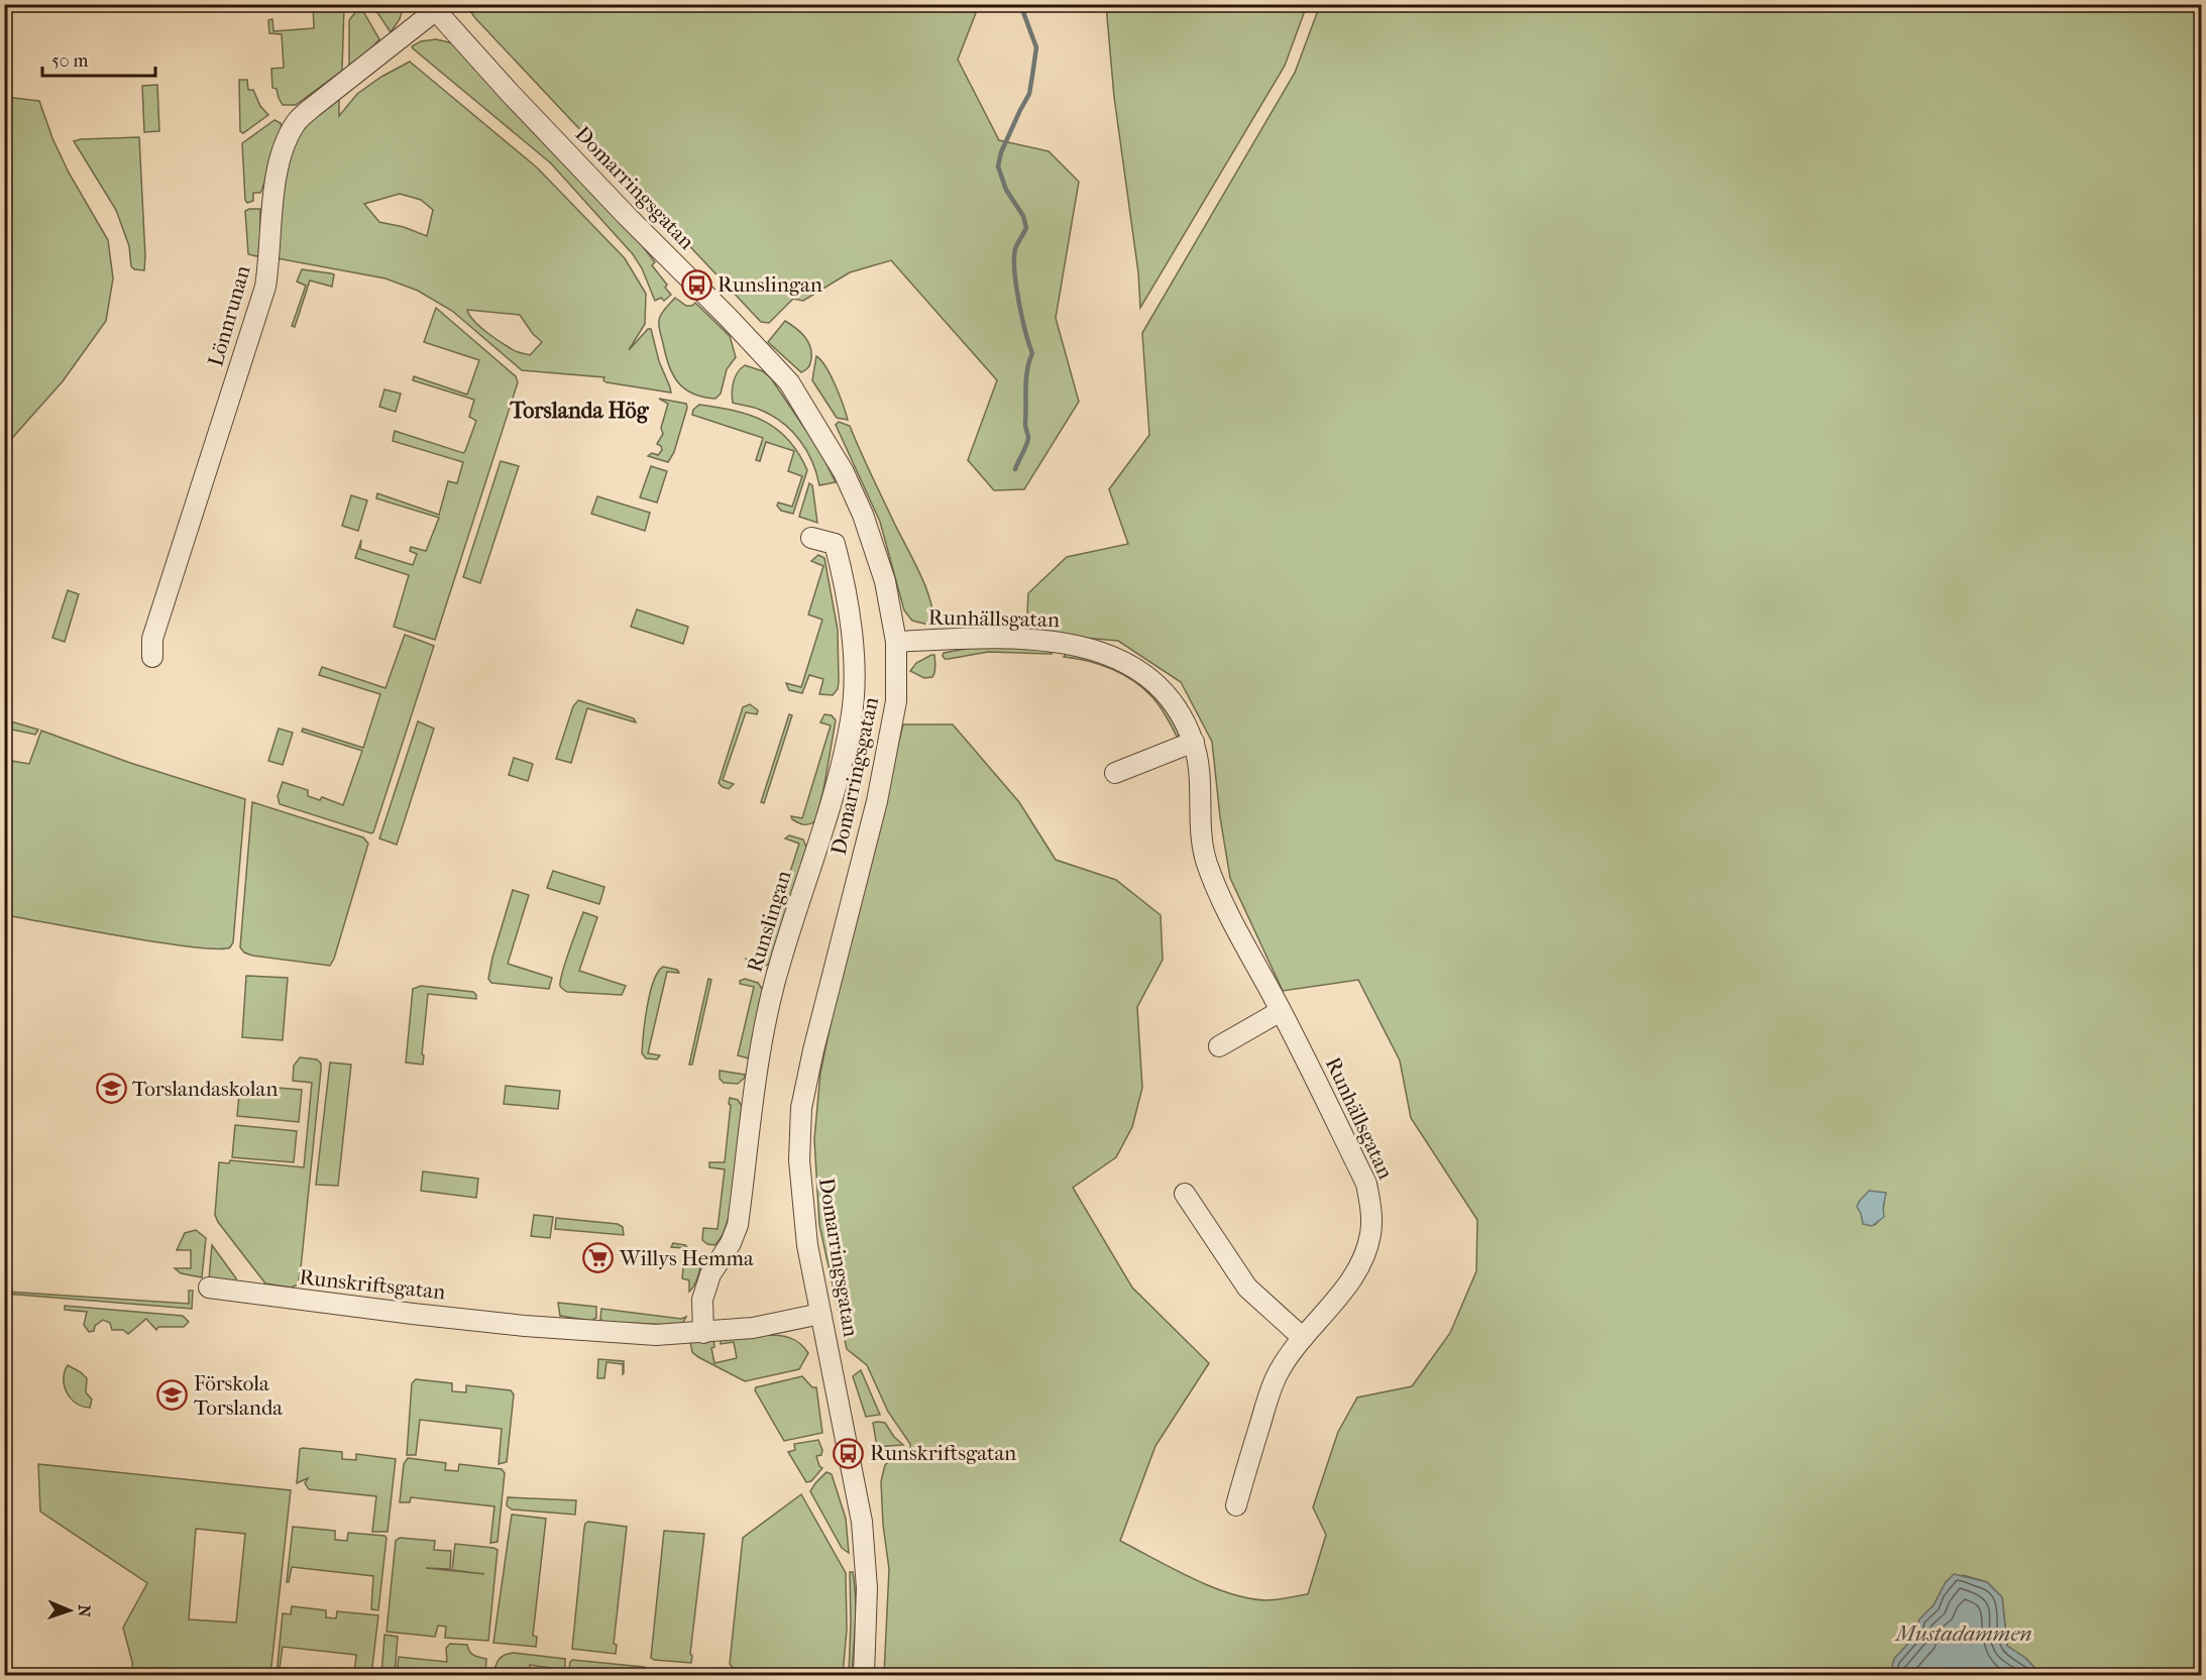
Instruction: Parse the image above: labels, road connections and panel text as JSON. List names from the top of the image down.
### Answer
{
  "streets": {
    "street": [
      "Domarringsgatan",
      "Lönnrunan",
      "Runhällsgatan",
      "Runslingan",
      "Runskriftsgatan"
    ]
  },
  "crossings": [
    ["Domarringsgatan", "Lönnrunan"],
    ["Domarringsgatan", "Runhällsgatan"],
    ["Domarringsgatan", "Runskriftsgatan"],
    ["Runslingan", "Runskriftsgatan"]
  ],
  "districts": ["Torslanda Hög"],
  "water": ["Mustadammen"],
  "places": {
    "bus stop": ["Runslingan", "Runskriftsgatan"],
    "school or university": ["Torslandaskolan", "Förskola Torslanda"],
    "supermarket": ["Willys Hemma"]
  },
  "scale_bar": "50 m",
  "north": "right"
}
